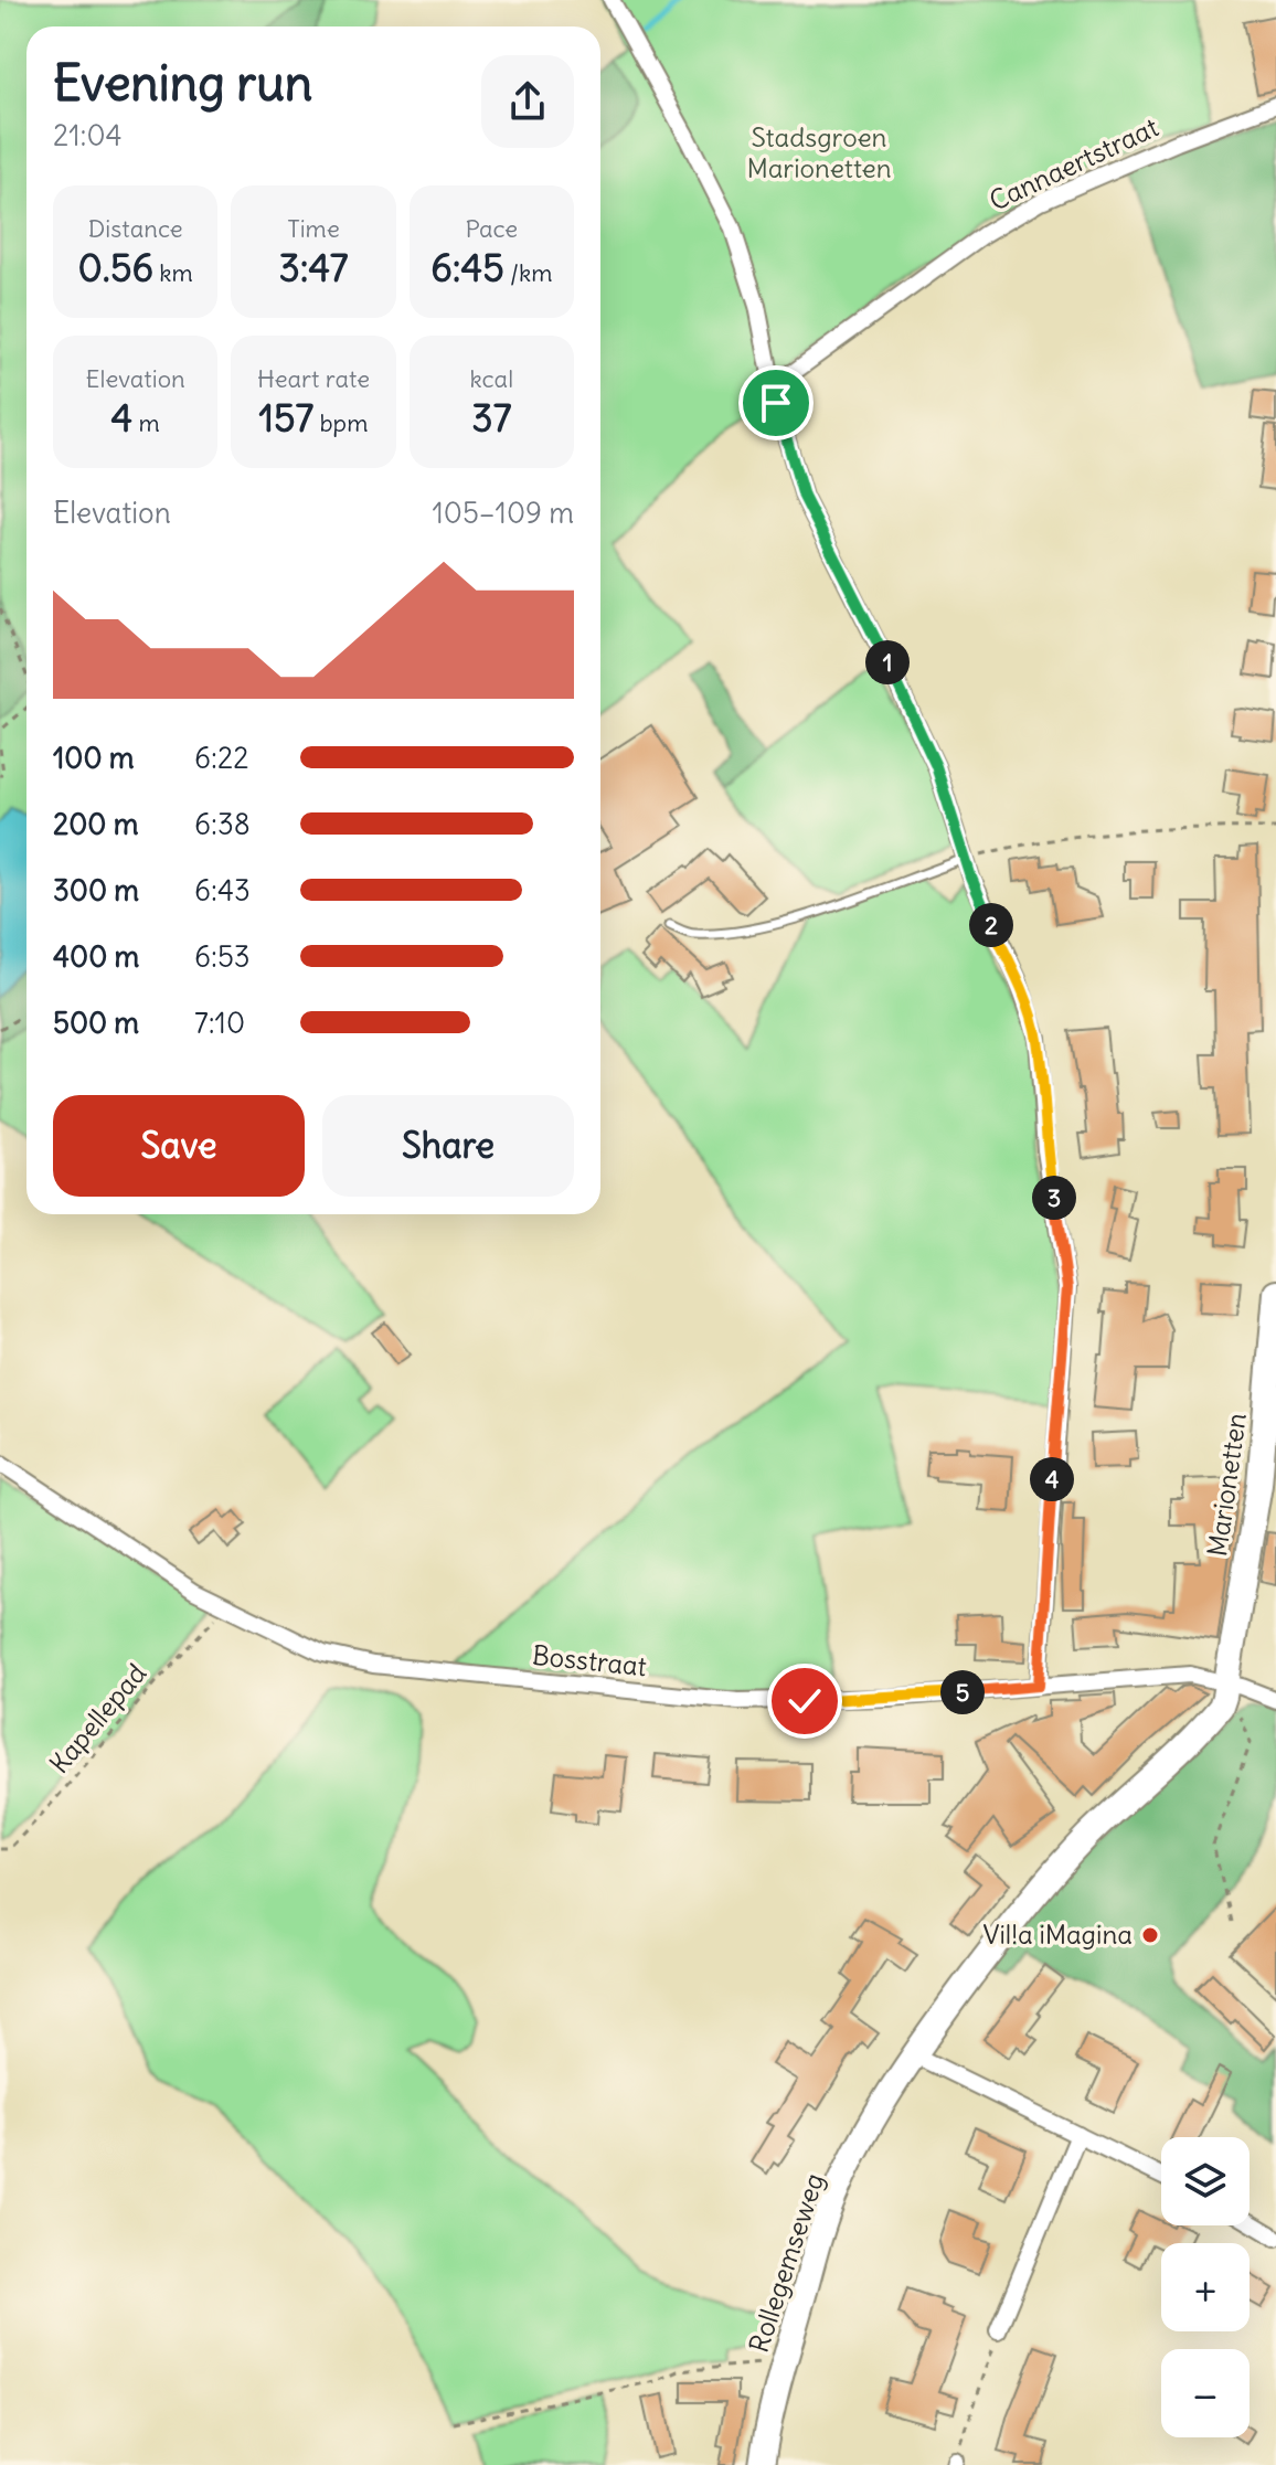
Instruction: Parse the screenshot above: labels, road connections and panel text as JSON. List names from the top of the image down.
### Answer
{
  "streets": {
    "street": [
      "Cannaertstraat",
      "Marionetten",
      "Bosstraat",
      "Rollegemseweg"
    ],
    "path": ["Kapellepad"]
  },
  "crossings": [
    ["Marionetten", "Bosstraat"],
    ["Marionetten", "Rollegemseweg"],
    ["Bosstraat", "Kapellepad"],
    ["Bosstraat", "Rollegemseweg"]
  ],
  "parks": ["Stadsgroen Marionetten"],
  "places": ["Vil!a iMagina"],
  "page": {
    "heading": ["Evening run", "21:04"],
    "stats": [
      ["Distance", "0.56 km"],
      ["Time", "3:47"],
      ["Pace", "6:45 /km"],
      ["Elevation", "4 m"],
      ["Heart rate", "157 bpm"],
      ["kcal", "37"]
    ],
    "chart": ["Elevation", "105–109 m"],
    "pins": [
      "1",
      "2",
      "3",
      "4",
      "5"
    ],
    "list": [
      {
        "name": "100 m",
        "note": "6:22"
      },
      {
        "name": "200 m",
        "note": "6:38"
      },
      {
        "name": "300 m",
        "note": "6:43"
      },
      {
        "name": "400 m",
        "note": "6:53"
      },
      {
        "name": "500 m",
        "note": "7:10"
      }
    ],
    "buttons": ["Save", "Share"],
    "map_buttons": ["+", "−"]
  }
}
